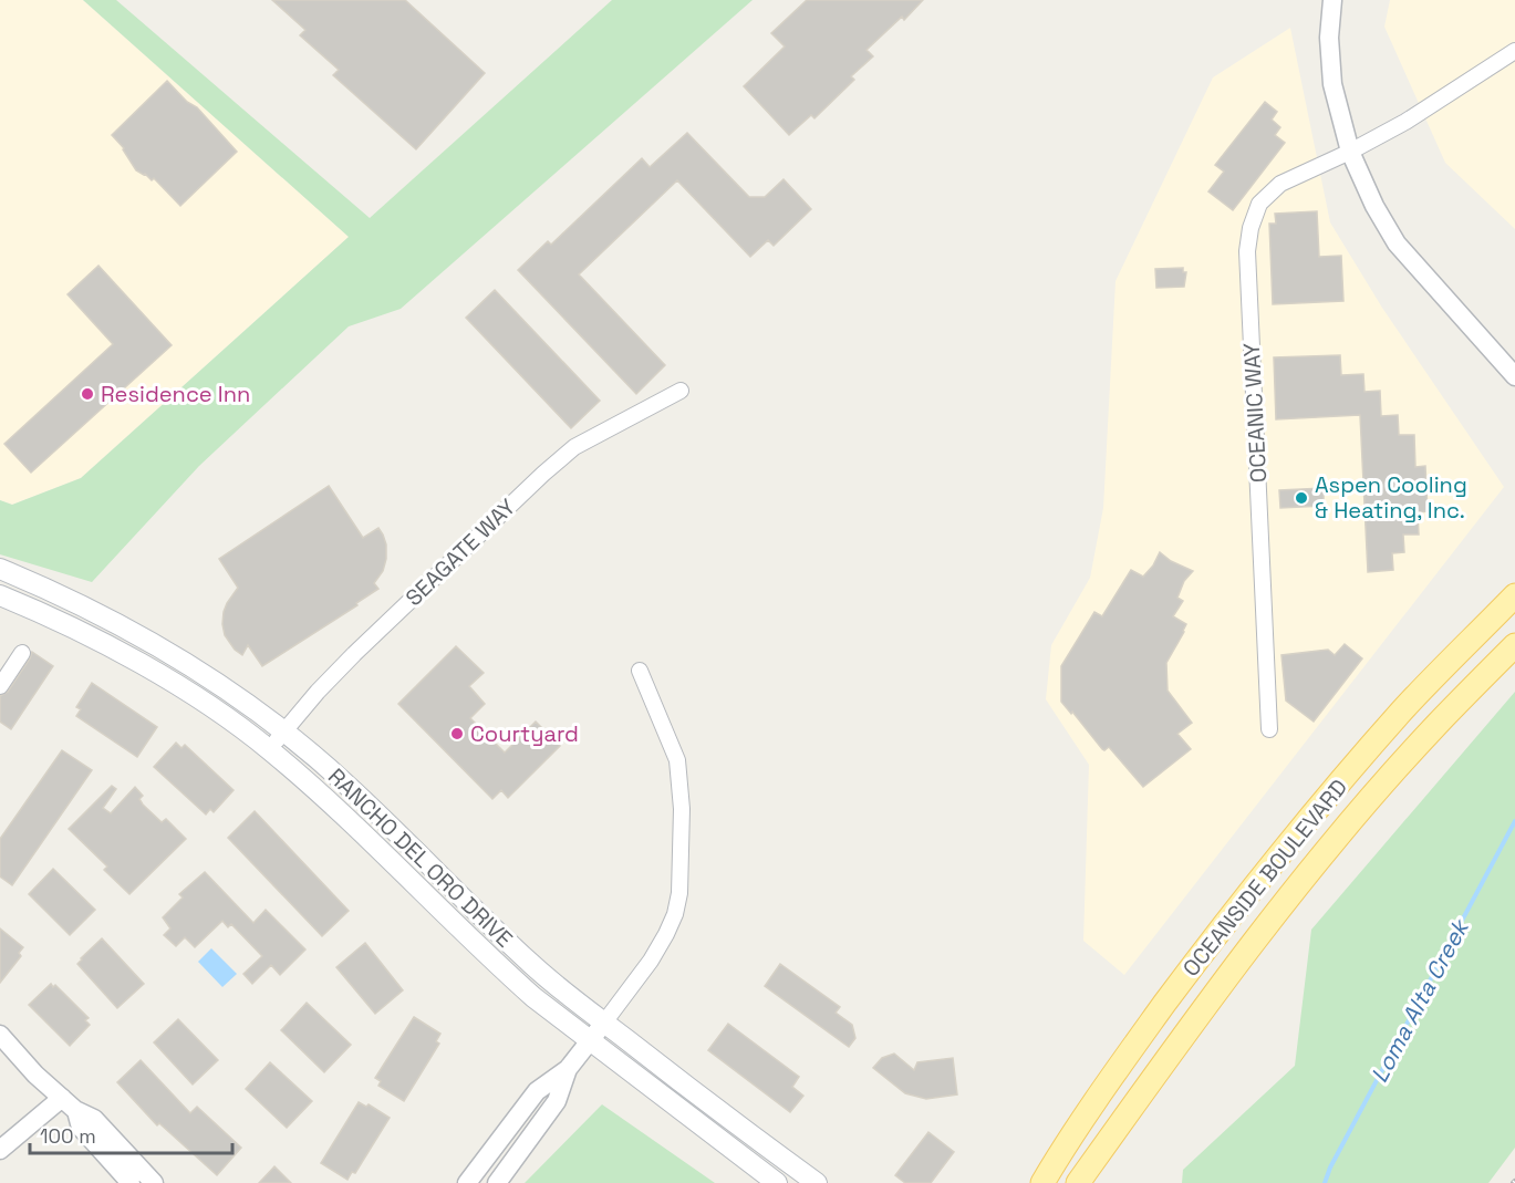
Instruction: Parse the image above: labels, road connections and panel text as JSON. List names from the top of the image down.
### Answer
{
  "streets": {
    "main road": ["RANCHO DEL ORO DRIVE", "OCEANSIDE BOULEVARD"],
    "street": ["OCEANIC WAY", "SEAGATE WAY"]
  },
  "crossings": [
    ["SEAGATE WAY", "RANCHO DEL ORO DRIVE"]
  ],
  "water": ["Loma Alta Creek"],
  "places": ["Residence Inn", "Aspen Cooling & Heating, Inc.", "Courtyard"],
  "scale_bar": "100 m"
}
